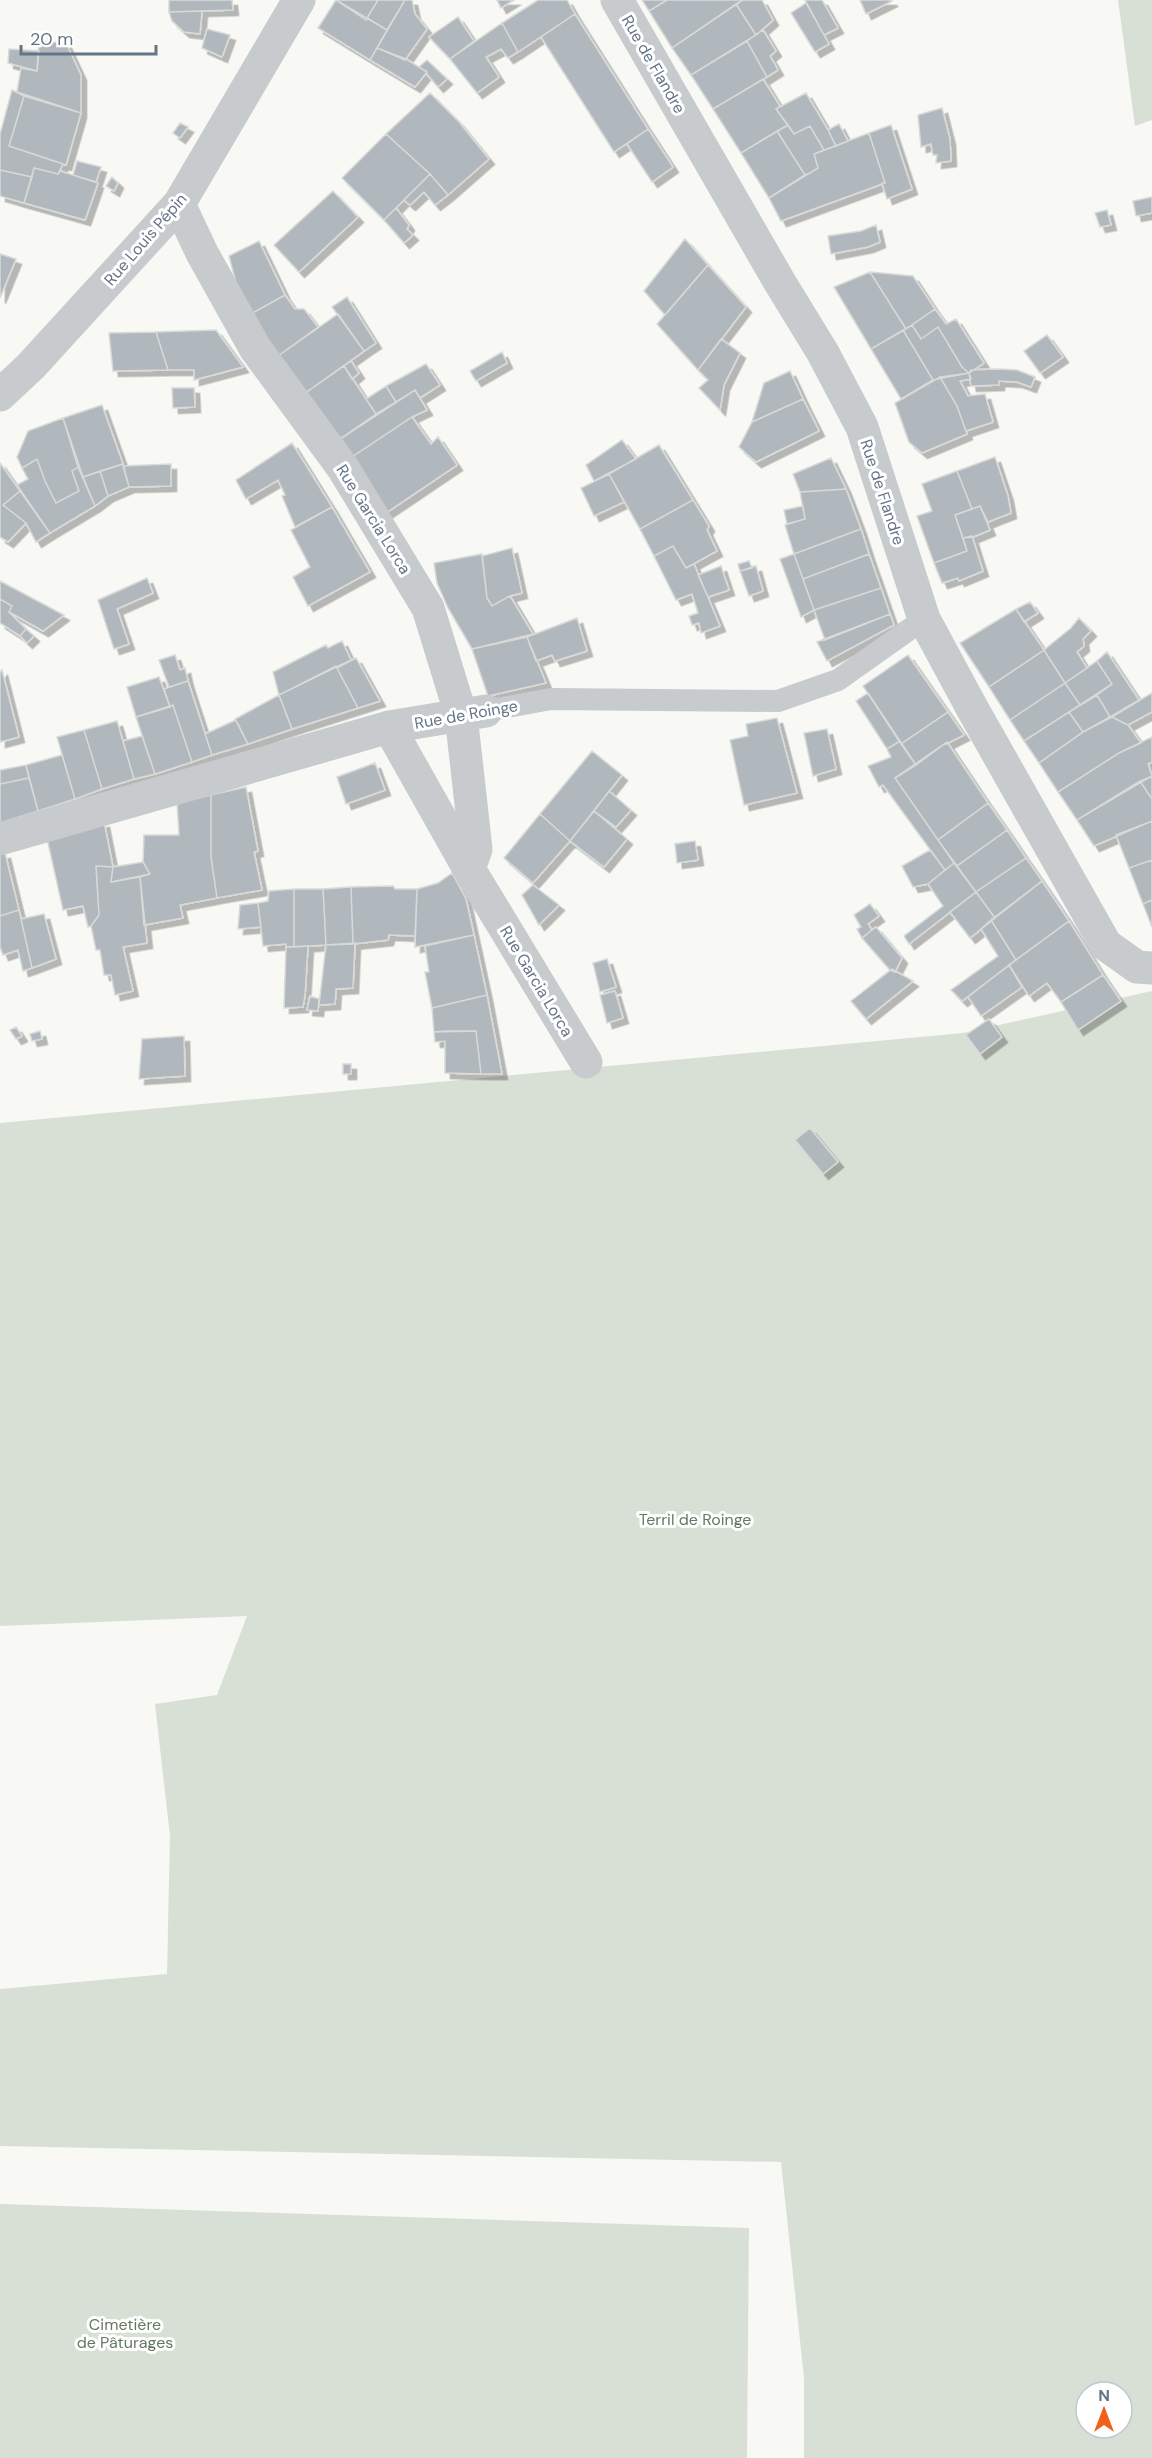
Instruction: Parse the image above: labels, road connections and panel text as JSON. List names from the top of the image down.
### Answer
{
  "streets": {
    "street": [
      "Rue de Flandre",
      "Rue Louis Pépin",
      "Rue Garcia Lorca",
      "Rue de Roinge"
    ]
  },
  "crossings": [
    ["Rue de Flandre", "Rue de Roinge"],
    ["Rue Louis Pépin", "Rue Garcia Lorca"],
    ["Rue Garcia Lorca", "Rue de Roinge"]
  ],
  "parks": ["Terril de Roinge", "Cimetière de Pâturages"],
  "scale_bar": "20 m",
  "north": "top"
}
